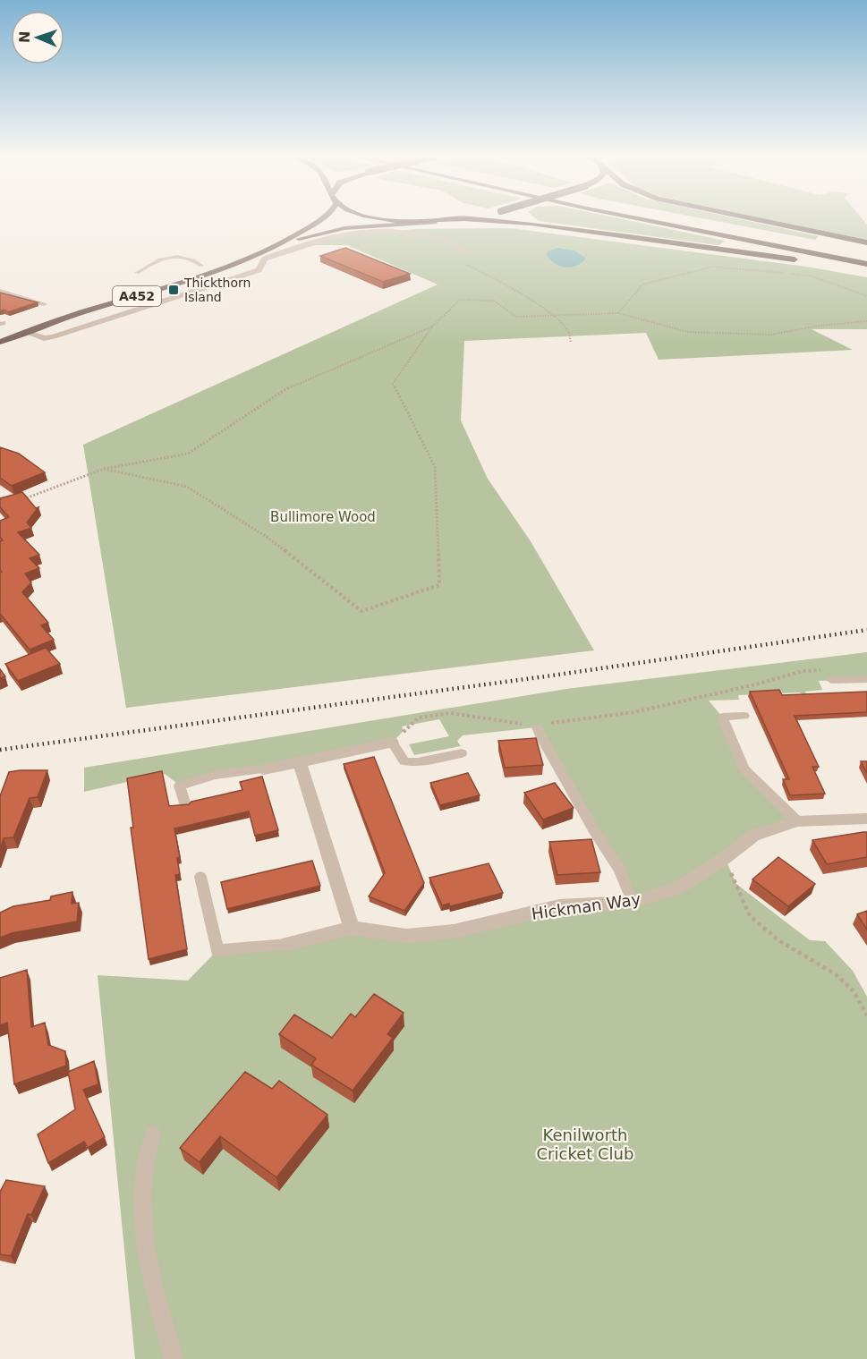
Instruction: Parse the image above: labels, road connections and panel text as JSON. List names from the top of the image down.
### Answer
{
  "streets": {
    "main road": ["A452"],
    "street": ["Hickman Way"]
  },
  "parks": ["Bullimore Wood", "Kenilworth Cricket Club"],
  "places": {
    "transit": ["Thickthorn Island"]
  },
  "north": "left"
}
